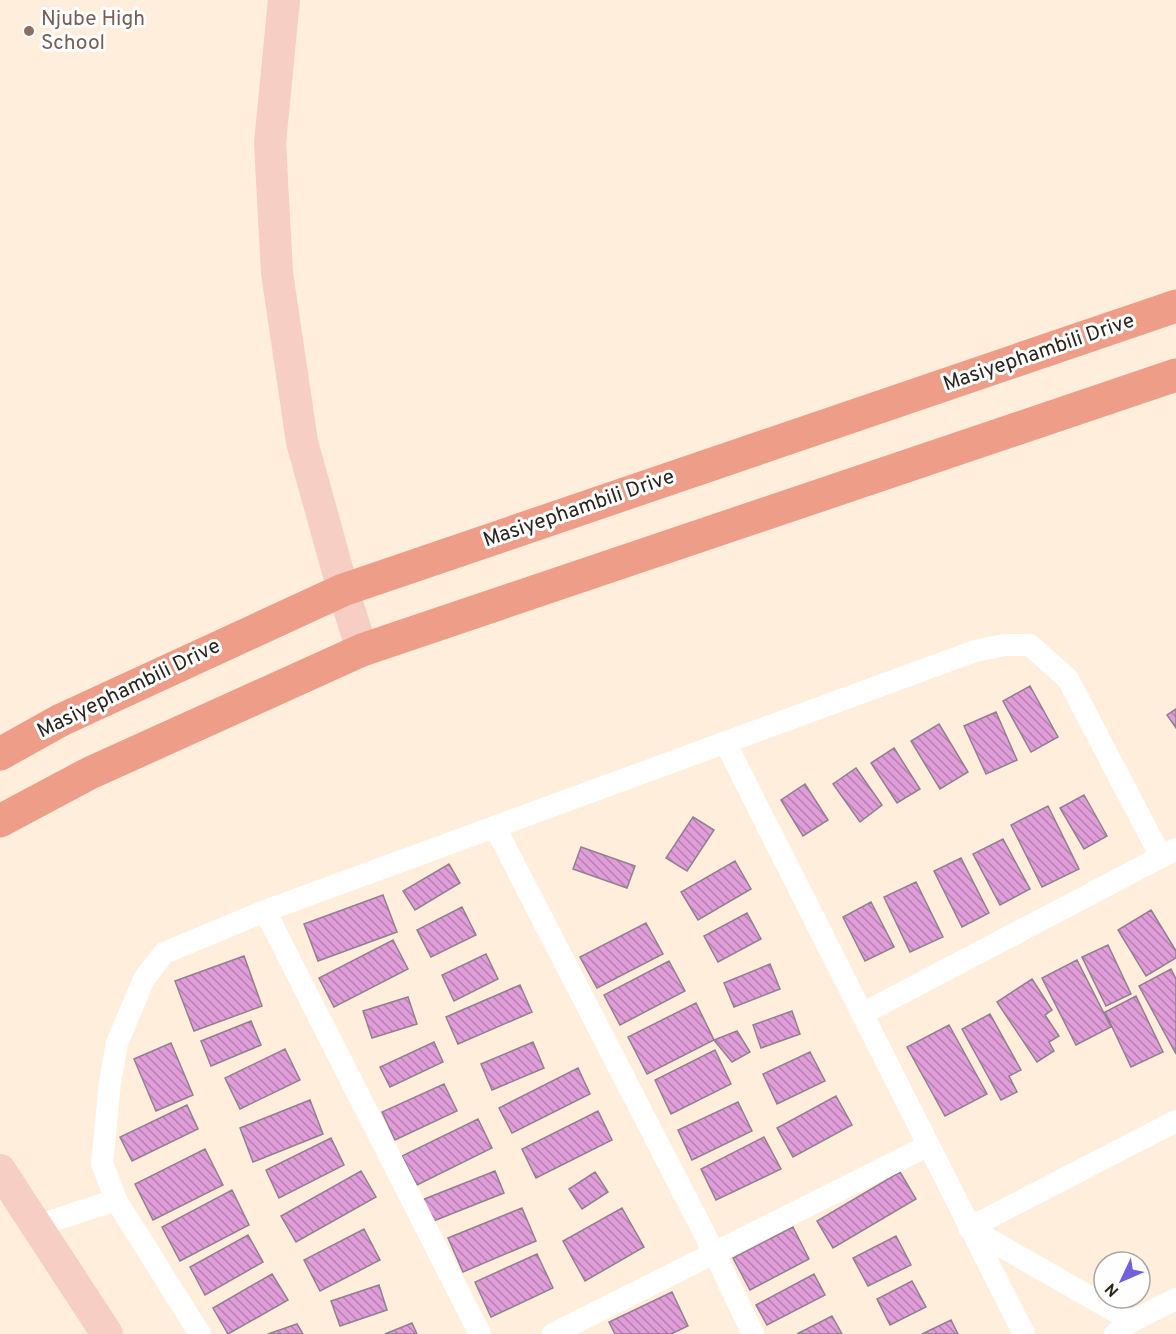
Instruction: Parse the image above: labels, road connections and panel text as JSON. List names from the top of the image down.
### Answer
{
  "streets": {
    "main road": ["Masiyephambili Drive"]
  },
  "places": ["Njube High School"],
  "north": "bottom left"
}
